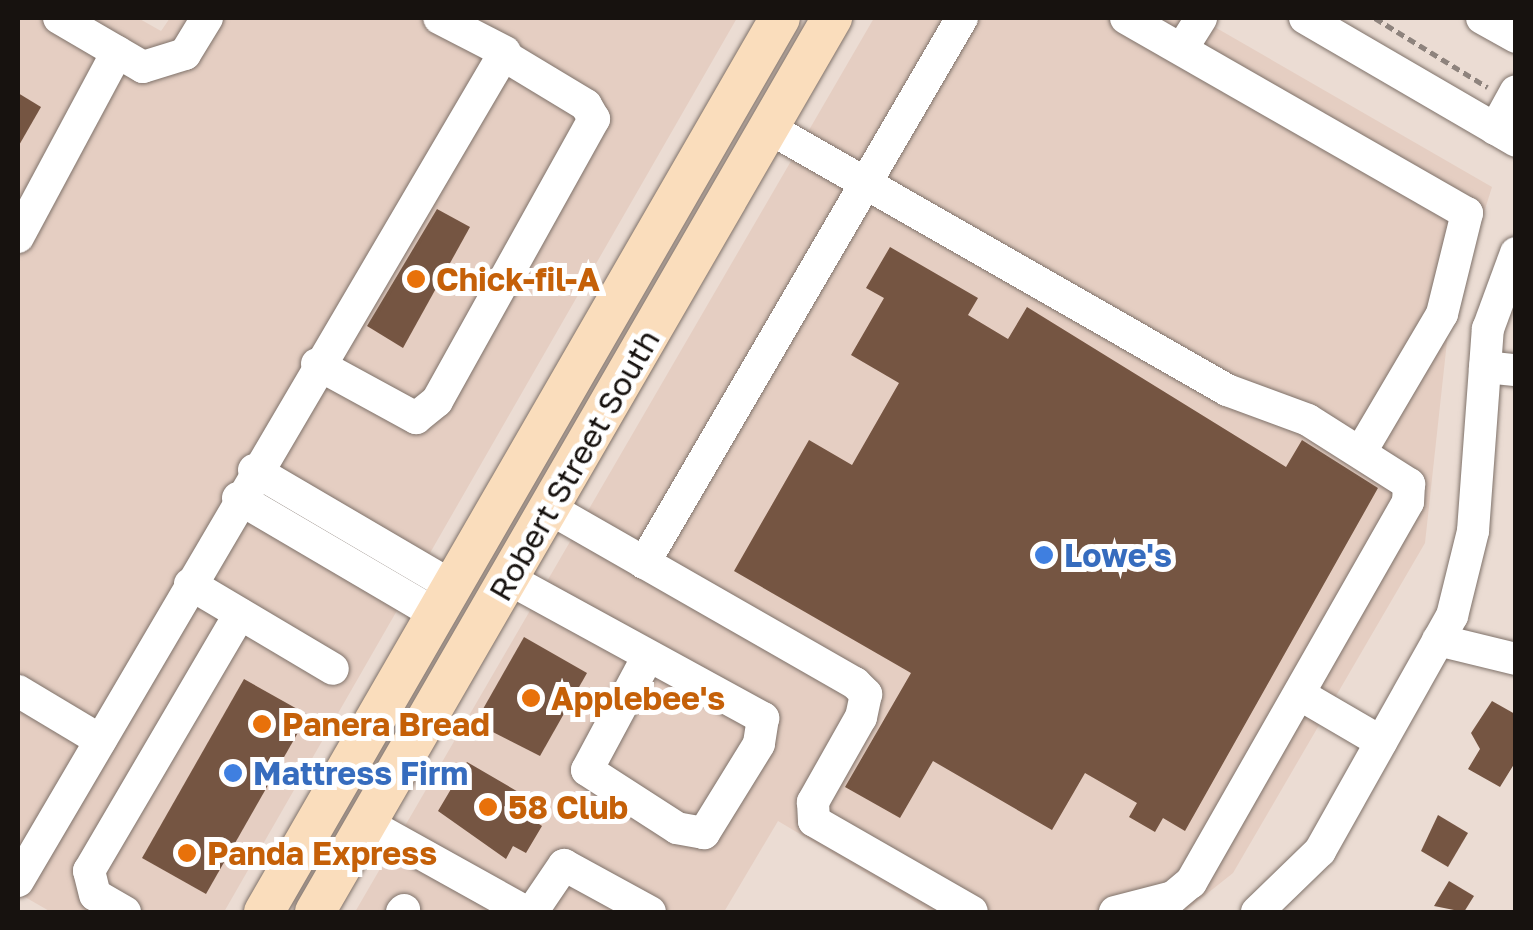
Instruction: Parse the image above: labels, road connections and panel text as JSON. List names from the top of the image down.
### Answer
{
  "streets": {
    "main road": ["Robert Street South"]
  },
  "places": [
    "Chick-fil-A",
    "Lowe's",
    "Applebee's",
    "Panera Bread",
    "Mattress Firm",
    "58 Club",
    "Panda Express"
  ]
}
